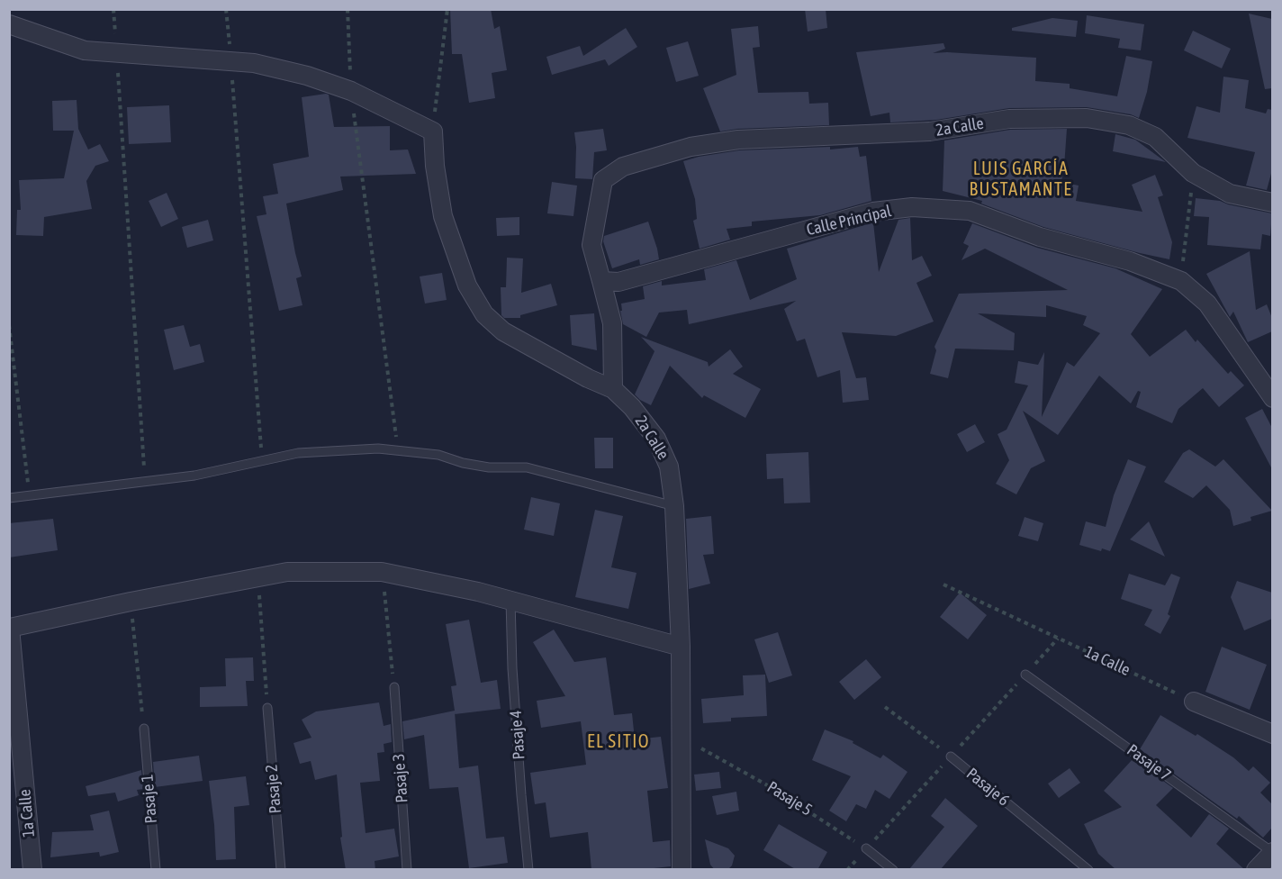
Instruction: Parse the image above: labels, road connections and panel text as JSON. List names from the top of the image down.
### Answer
{
  "streets": {
    "street": ["2a Calle", "Calle Principal", "1a Calle"],
    "lane": [
      "Pasaje 4",
      "Pasaje 7",
      "Pasaje 3",
      "Pasaje 6",
      "Pasaje 2",
      "Pasaje 1"
    ],
    "path": ["Pasaje 5"]
  },
  "crossings": [
    ["2a Calle", "Calle Principal"],
    ["2a Calle", "Pasaje 5"]
  ],
  "districts": ["LUIS GARCÍA BUSTAMANTE", "EL SITIO"]
}
